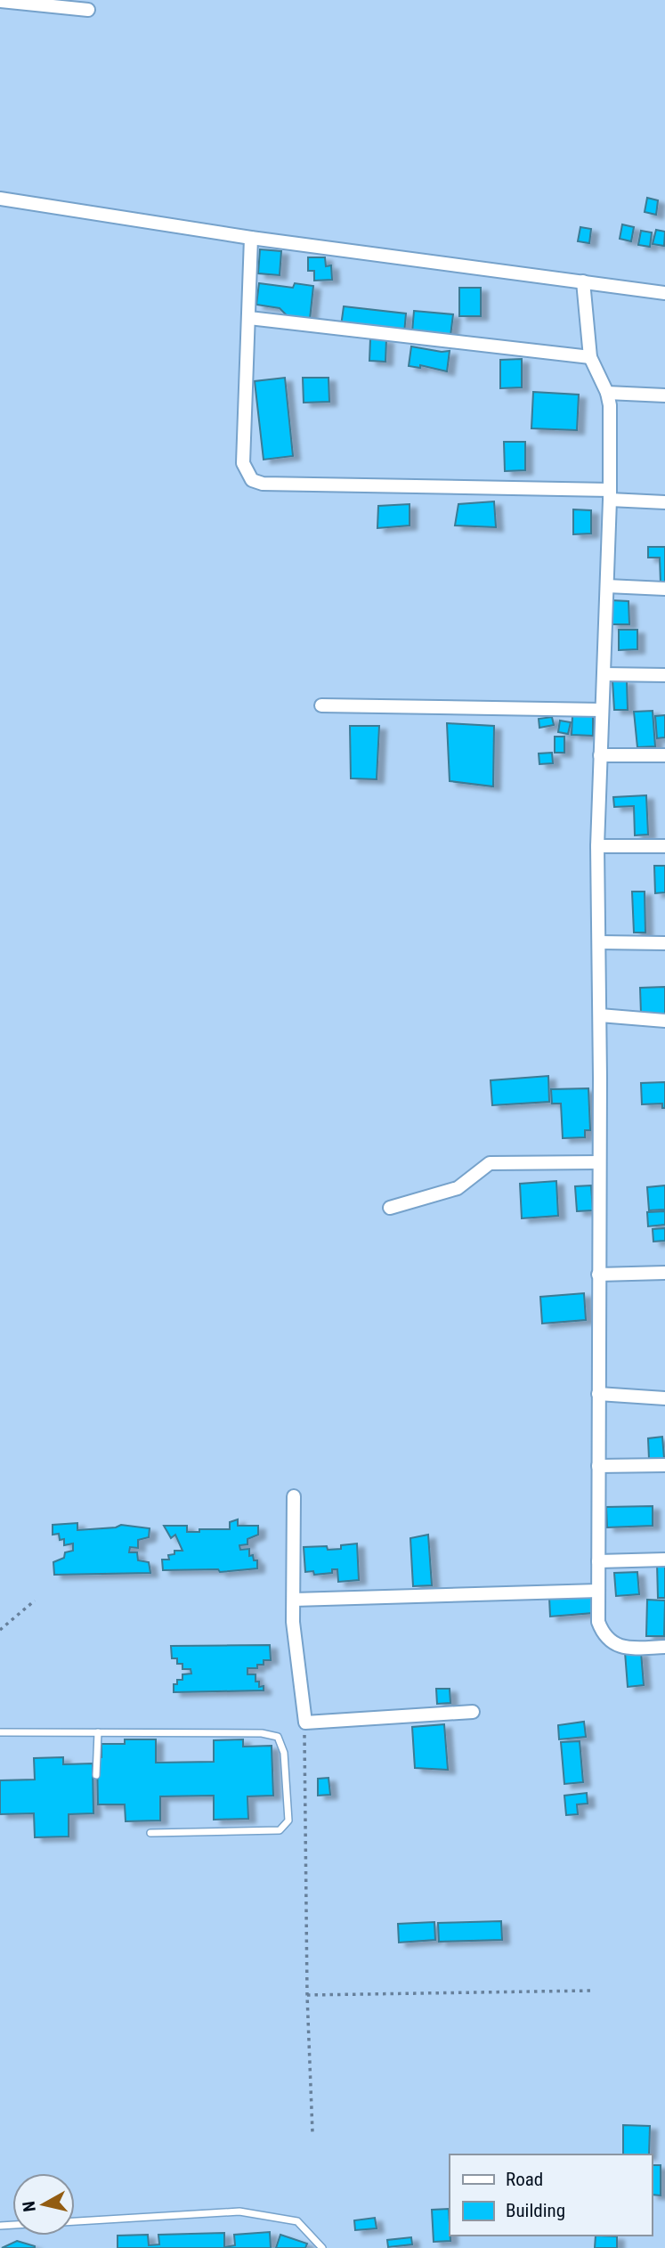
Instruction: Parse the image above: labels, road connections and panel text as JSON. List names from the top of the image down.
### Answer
{
  "legend": ["Road", "Building"],
  "north": "left"
}
